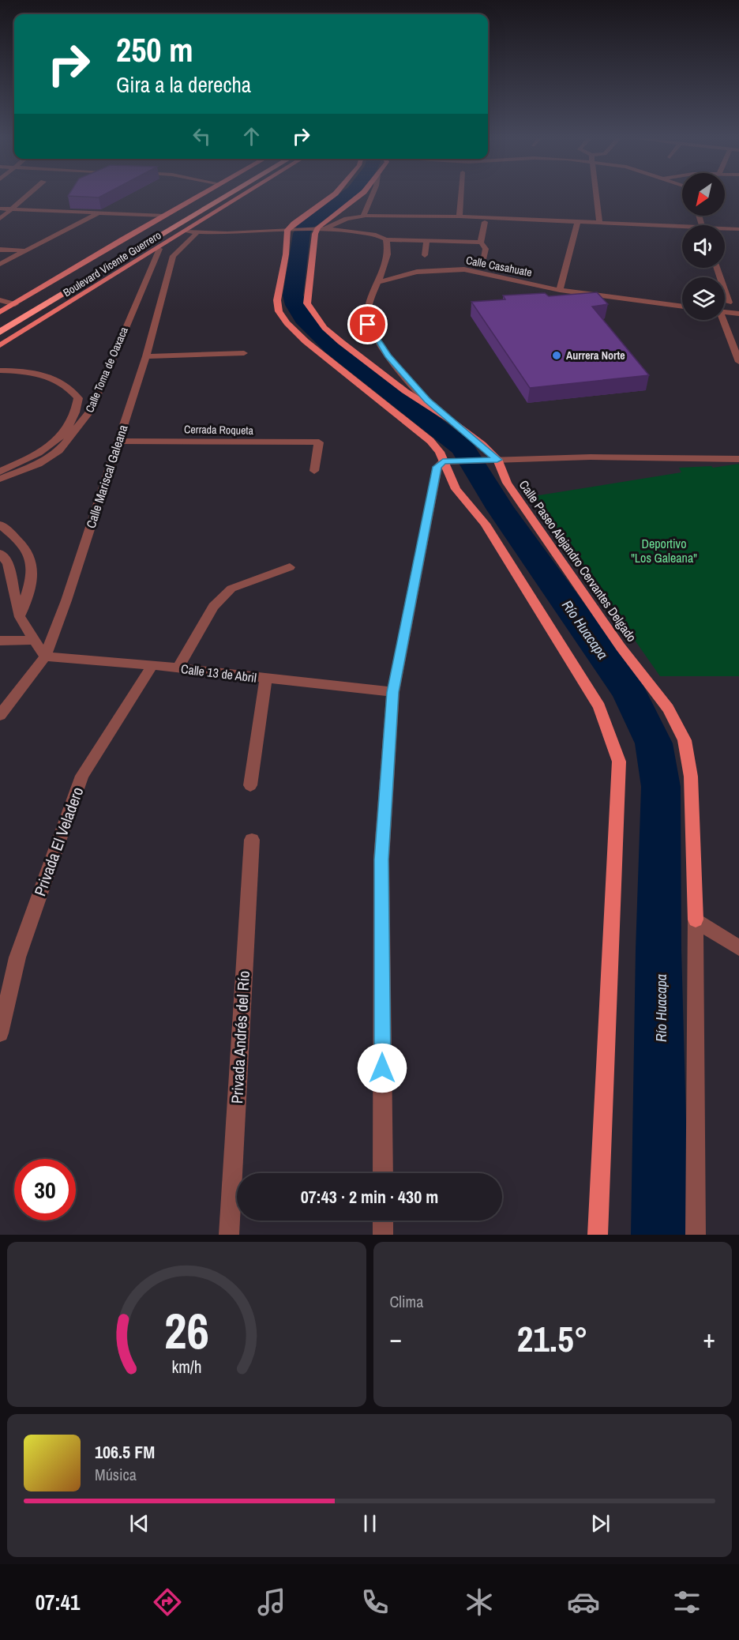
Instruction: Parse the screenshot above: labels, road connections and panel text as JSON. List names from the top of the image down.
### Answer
{
  "streets": {
    "highway": ["Boulevard Vicente Guerrero"],
    "main road": ["Calle Paseo Alejandro Cervantes Delgado"],
    "street": [
      "Calle Casahuate",
      "Calle Toma de Oaxaca",
      "Cerrada Roqueta",
      "Calle Mariscal Galeana",
      "Calle 13 de Abril",
      "Privada El Veladero",
      "Privada Andrés del Río"
    ]
  },
  "crossings": [
    ["Boulevard Vicente Guerrero", "Calle Toma de Oaxaca"],
    ["Cerrada Roqueta", "Calle Mariscal Galeana"],
    ["Calle Mariscal Galeana", "Calle 13 de Abril"],
    ["Calle 13 de Abril", "Privada El Veladero"]
  ],
  "water": ["Río Huacapa"],
  "parks": ["Deportivo \"Los Galeana\""],
  "places": ["Aurrera Norte"],
  "north": "bottom left",
  "page": {
    "turn": ["250 m", "Gira a la derecha"],
    "limit": "30",
    "trip": "07:43 · 2 min · 430 m",
    "tile": "Clima",
    "heat": ["−", "21.5°", "+"],
    "song": ["106.5 FM", "Música"],
    "tabs": "07:41",
    "gauge": ["26", "km/h"]
  }
}
